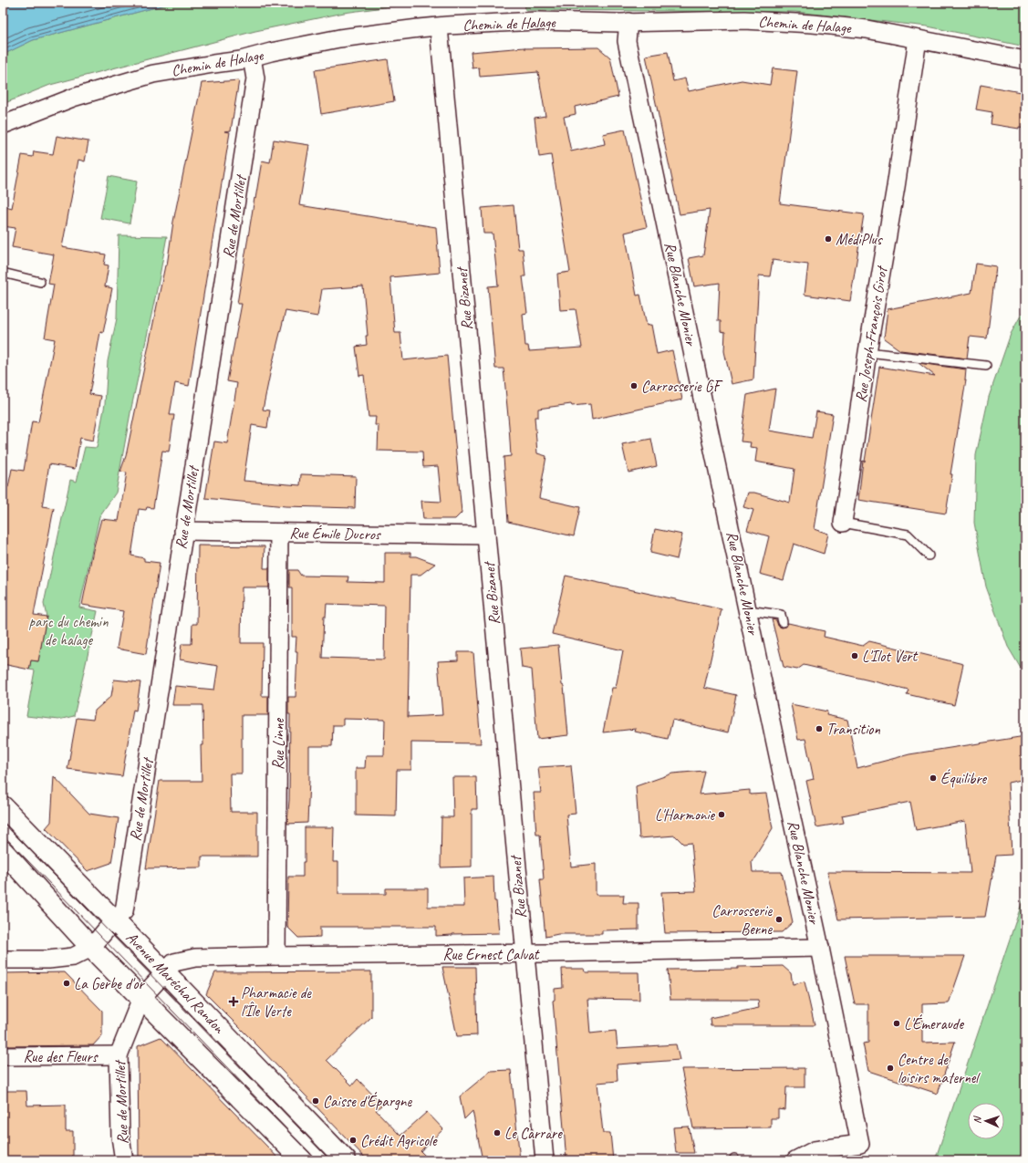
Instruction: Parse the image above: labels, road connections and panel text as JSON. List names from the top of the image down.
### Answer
{
  "streets": {
    "street": [
      "Chemin de Halage",
      "Rue de Mortillet",
      "Rue Blanche Monier",
      "Rue Bizanet",
      "Rue Joseph-François Girot",
      "Rue Émile Ducros",
      "Rue Linne",
      "Rue Ernest Calvat",
      "Avenue Maréchal Randon",
      "Rue des Fleurs"
    ]
  },
  "crossings": [
    ["Chemin de Halage", "Rue de Mortillet"],
    ["Chemin de Halage", "Rue Blanche Monier"],
    ["Chemin de Halage", "Rue Bizanet"],
    ["Chemin de Halage", "Rue Joseph-François Girot"],
    ["Rue de Mortillet", "Rue Émile Ducros"],
    ["Rue de Mortillet", "Rue Ernest Calvat"],
    ["Rue de Mortillet", "Avenue Maréchal Randon"],
    ["Rue de Mortillet", "Rue des Fleurs"],
    ["Rue Blanche Monier", "Rue Ernest Calvat"],
    ["Rue Bizanet", "Rue Émile Ducros"],
    ["Rue Bizanet", "Rue Ernest Calvat"],
    ["Rue Émile Ducros", "Rue Linne"],
    ["Rue Linne", "Rue Ernest Calvat"],
    ["Rue Ernest Calvat", "Avenue Maréchal Randon"]
  ],
  "parks": ["parc du chemin de halage"],
  "places": {
    "other": [
      "MédiPlus",
      "Carrosserie GF",
      "L'Ilot Vert",
      "Transition",
      "Équilibre",
      "L'Harmonie",
      "Carrosserie Berne",
      "La Gerbe d'or",
      "L'Émeraude",
      "Centre de loisirs maternel",
      "Caisse d'Épargne",
      "Le Carrare",
      "Crédit Agricole"
    ],
    "health": ["Pharmacie de l'Île Verte"]
  },
  "north": "left"
}
